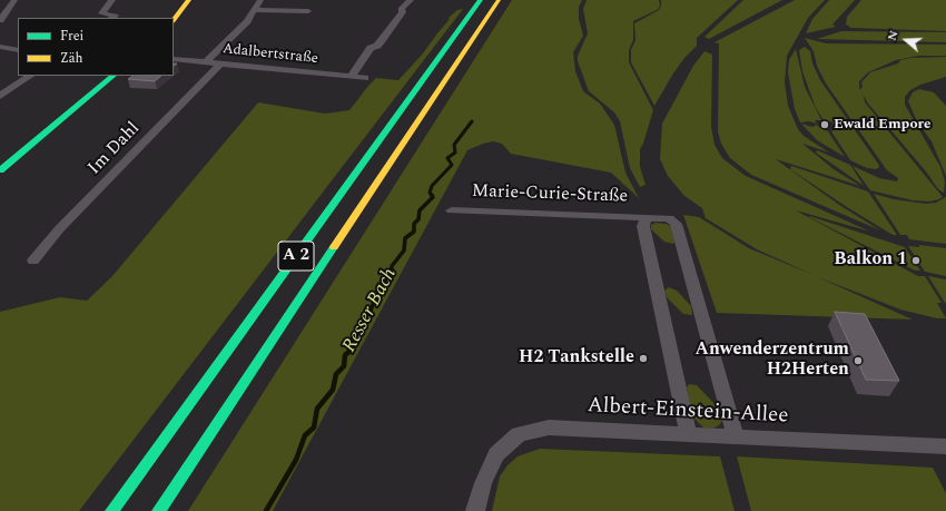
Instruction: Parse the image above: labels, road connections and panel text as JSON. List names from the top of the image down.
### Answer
{
  "streets": {
    "main road": ["A 2"],
    "street": [
      "Adalbertstraße",
      "Im Dahl",
      "Marie-Curie-Straße",
      "Albert-Einstein-Allee"
    ]
  },
  "crossings": [
    ["Adalbertstraße", "Im Dahl"],
    ["Marie-Curie-Straße", "Albert-Einstein-Allee"]
  ],
  "water": ["Resser Bach"],
  "places": [
    "Ewald Empore",
    "Balkon 1",
    "H2 Tankstelle",
    "Anwenderzentrum H2Herten"
  ],
  "legend": ["Frei", "Zäh"],
  "north": "left"
}
